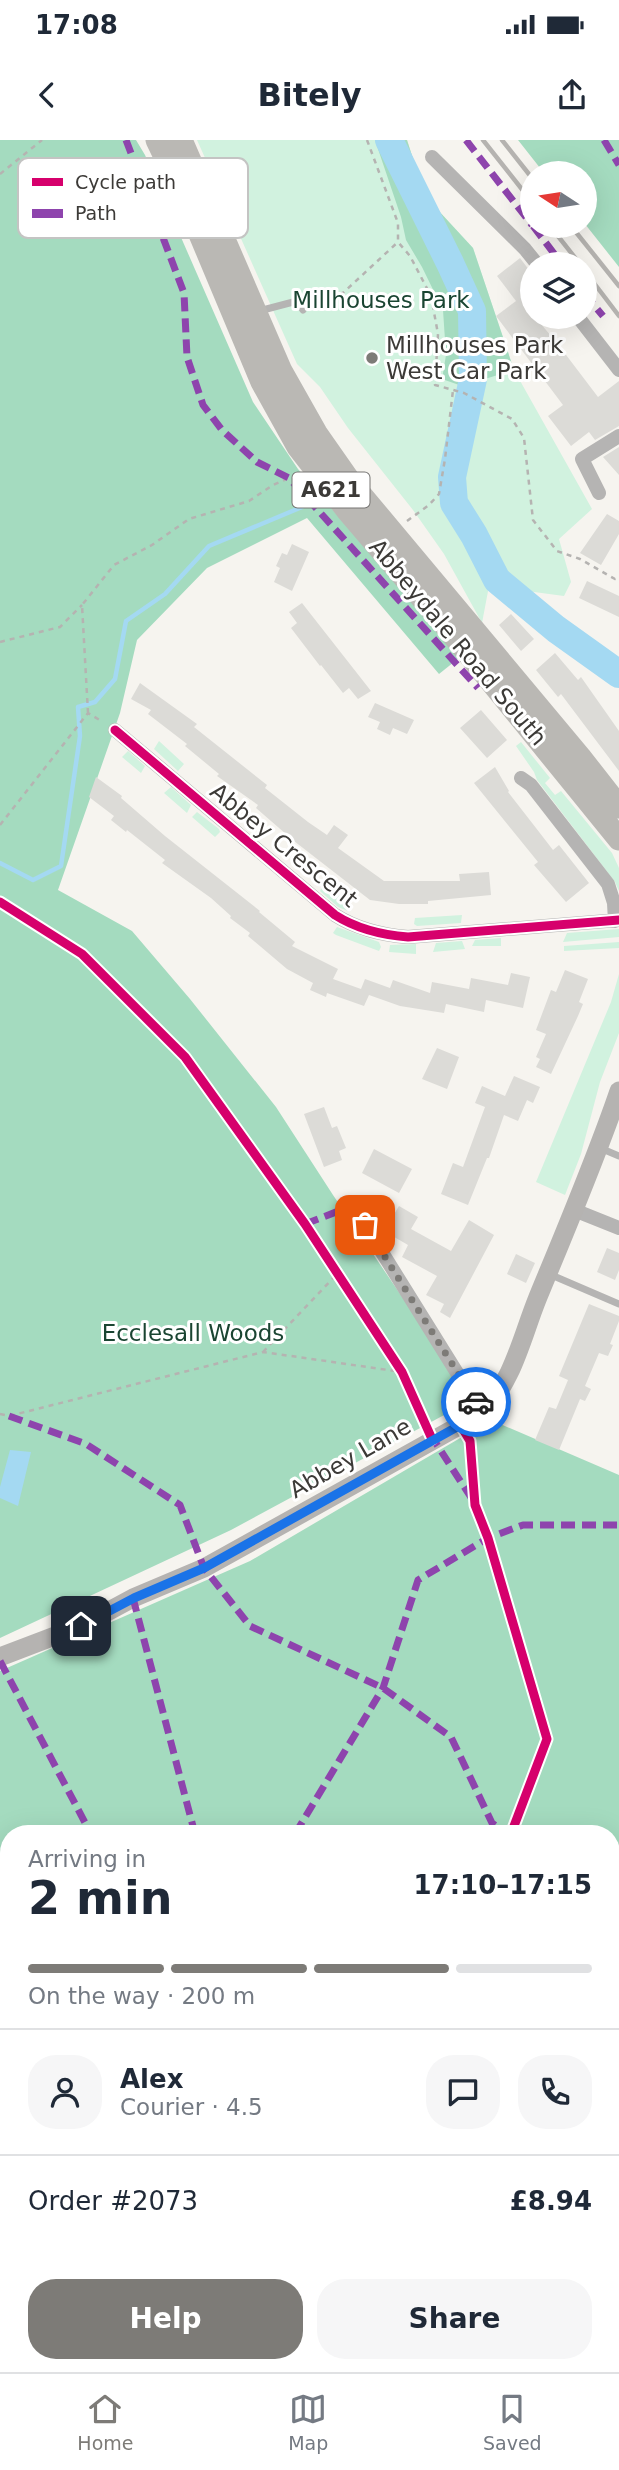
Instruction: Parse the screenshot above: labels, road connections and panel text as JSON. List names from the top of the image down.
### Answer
{
  "streets": {
    "main road": ["A621", "Abbeydale Road South", "Abbey Lane"],
    "street": ["Abbey Crescent"]
  },
  "crossings": [
    ["Abbeydale Road South", "Abbey Crescent"]
  ],
  "parks": ["Millhouses Park", "Ecclesall Woods"],
  "places": ["Millhouses Park West Car Park"],
  "legend": ["Cycle path", "Path"],
  "north": "left",
  "page": {
    "status": "17:08",
    "header": "Bitely",
    "heading": ["2 min", "Arriving in", "17:10–17:15"],
    "panel": [
      "Alex",
      "Courier · 4.5",
      "Order #2073",
      "£8.94"
    ],
    "bar": "On the way · 200 m",
    "buttons": ["Help", "Share"],
    "tabs": ["Home", "Map", "Saved"]
  }
}
